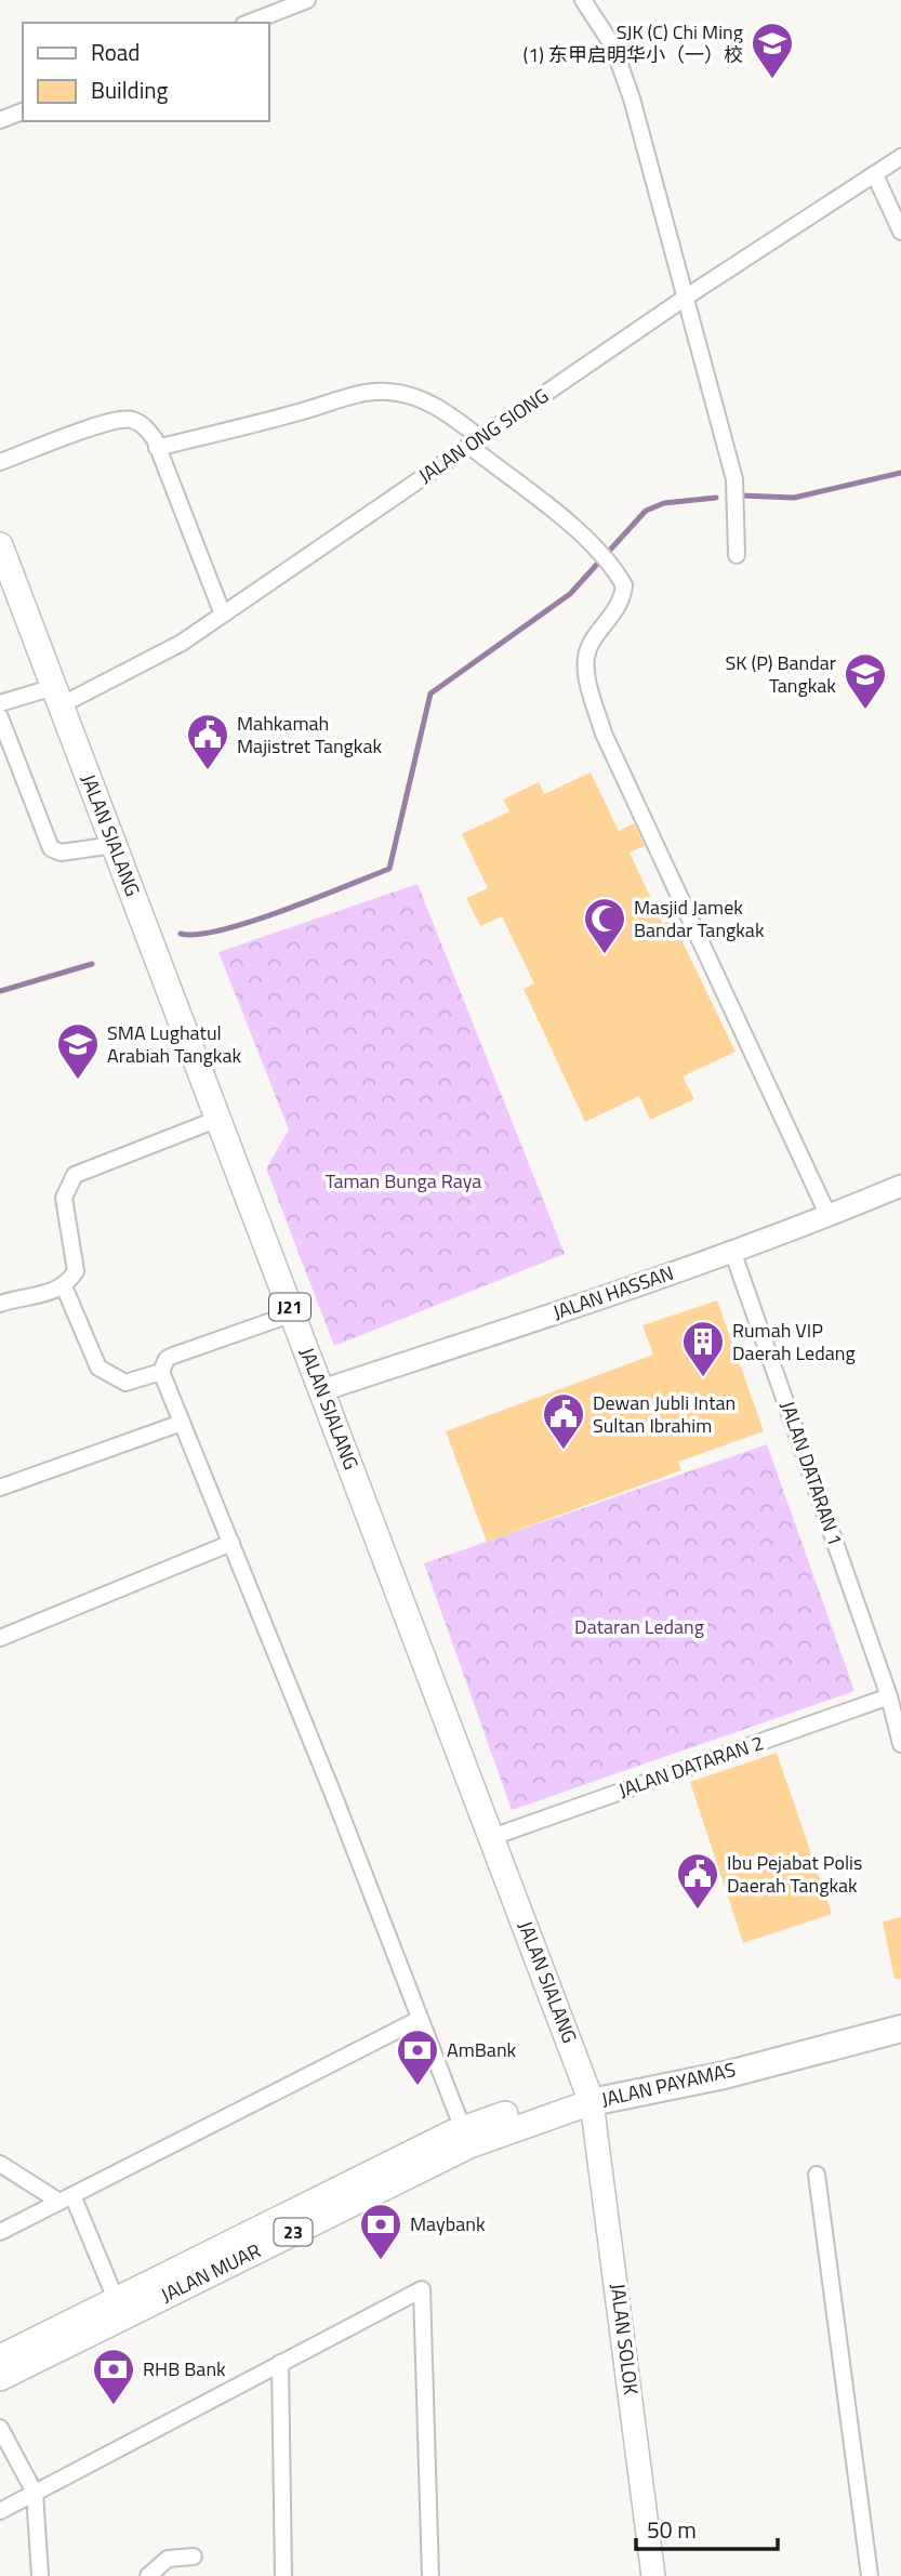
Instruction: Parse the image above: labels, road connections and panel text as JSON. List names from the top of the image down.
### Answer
{
  "streets": {
    "highway": ["JALAN PAYAMAS", "23"],
    "main road": [
      "JALAN SIALANG",
      "J21",
      "JALAN MUAR",
      "JALAN SOLOK"
    ],
    "street": [
      "JALAN ONG SIONG",
      "JALAN HASSAN",
      "JALAN DATARAN 1",
      "JALAN DATARAN 2"
    ]
  },
  "crossings": [
    ["JALAN ONG SIONG", "JALAN SIALANG"],
    ["JALAN SIALANG", "JALAN HASSAN"],
    ["JALAN SIALANG", "JALAN DATARAN 2"],
    ["JALAN SIALANG", "JALAN PAYAMAS"],
    ["JALAN SIALANG", "JALAN MUAR"],
    ["JALAN SIALANG", "JALAN SOLOK"],
    ["JALAN HASSAN", "JALAN DATARAN 1"],
    ["JALAN DATARAN 1", "JALAN DATARAN 2"],
    ["JALAN PAYAMAS", "JALAN MUAR"],
    ["JALAN PAYAMAS", "JALAN SOLOK"],
    ["JALAN MUAR", "JALAN SOLOK"]
  ],
  "parks": ["Taman Bunga Raya", "Dataran Ledang"],
  "places": {
    "school or university": ["SJK (C) Chi Ming (1) 东甲启明华小（一）校", "SK (P) Bandar Tangkak", "SMA Lughatul Arabiah Tangkak"],
    "public building": ["Mahkamah Majistret Tangkak", "Dewan Jubli Intan Sultan Ibrahim", "Ibu Pejabat Polis Daerah Tangkak"],
    "mosque": ["Masjid Jamek Bandar Tangkak"],
    "building": ["Rumah VIP Daerah Ledang"],
    "bank": ["AmBank", "Maybank", "RHB Bank"]
  },
  "legend": ["Road", "Building"],
  "scale_bar": "50 m"
}
